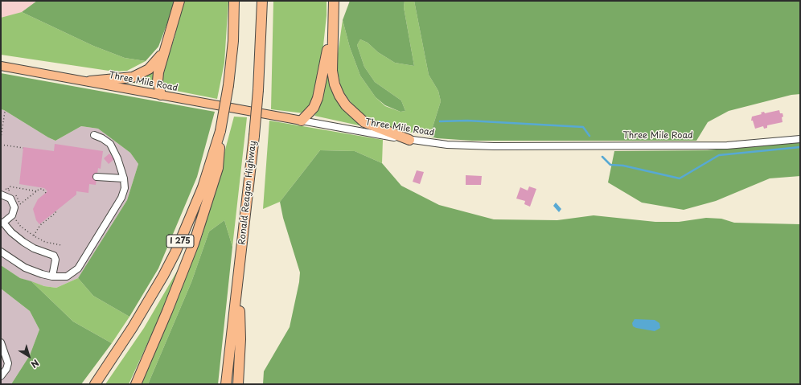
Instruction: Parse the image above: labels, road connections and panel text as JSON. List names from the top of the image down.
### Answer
{
  "streets": {
    "highway": ["Ronald Reagan Highway", "I 275"],
    "main road": ["Three Mile Road"]
  },
  "north": "bottom right"
}
